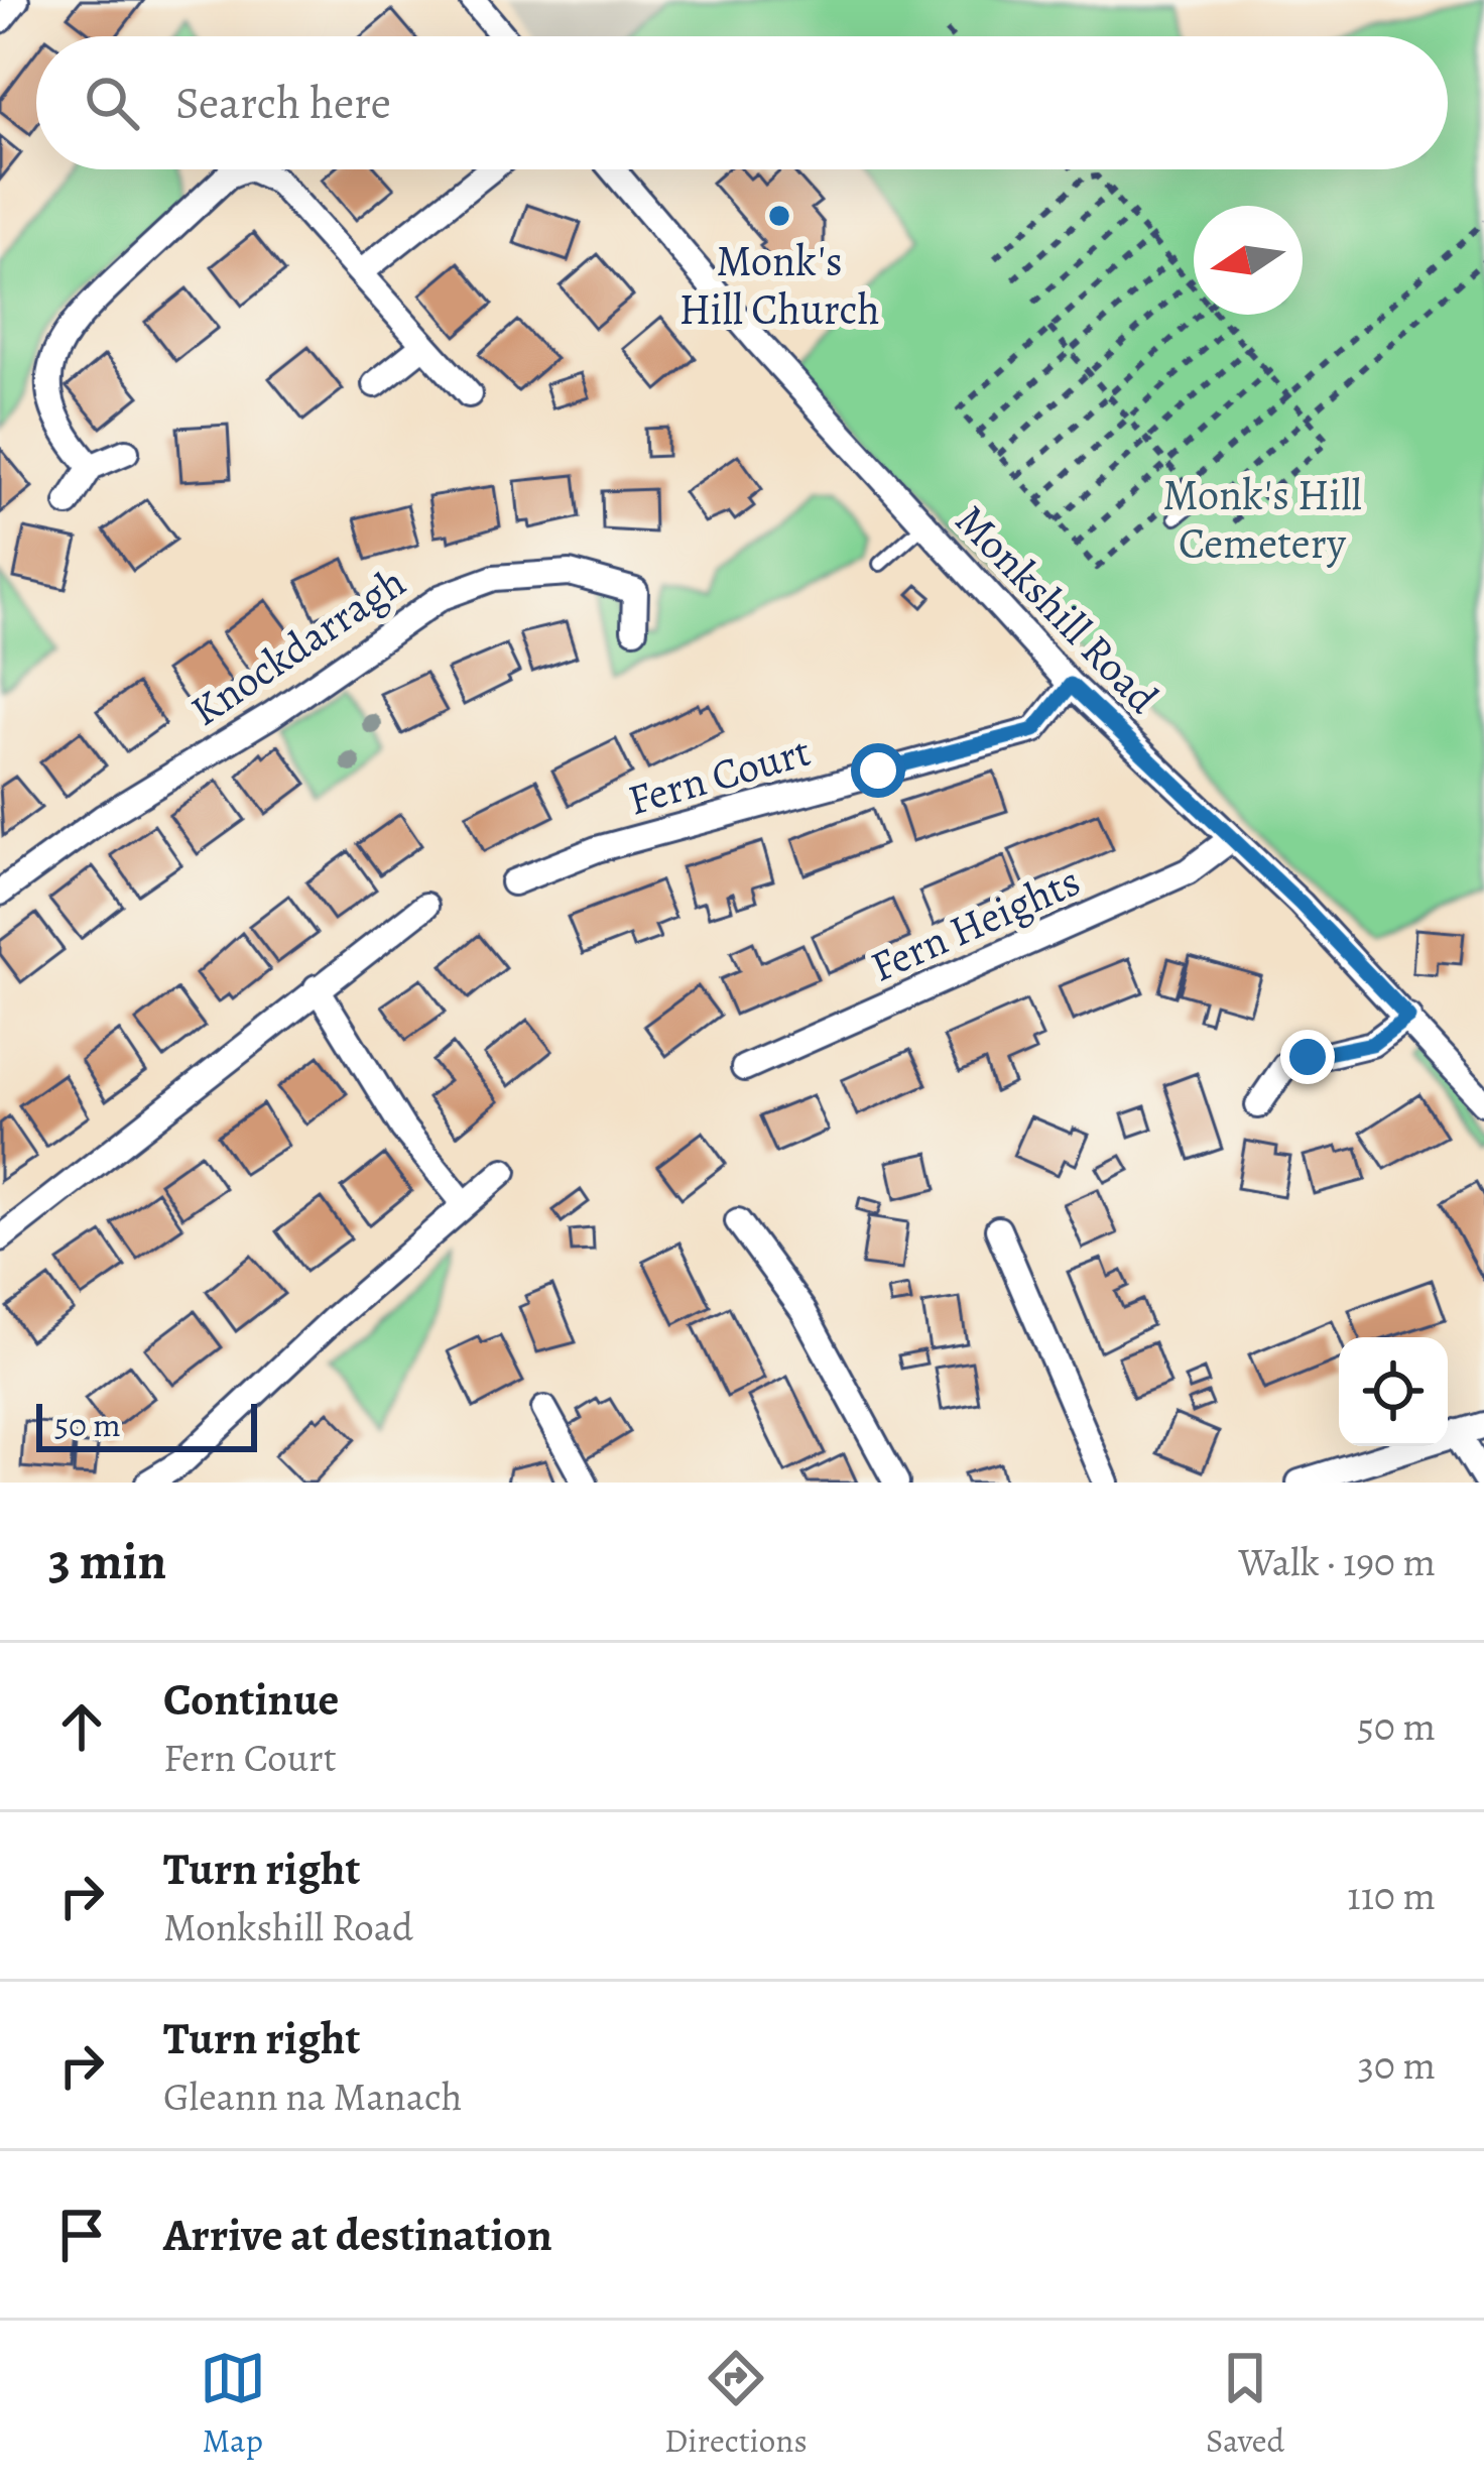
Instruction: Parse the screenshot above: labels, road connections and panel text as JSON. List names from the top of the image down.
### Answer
{
  "streets": {
    "street": [
      "Monkshill Road",
      "Knockdarragh",
      "Fern Court",
      "Fern Heights"
    ]
  },
  "crossings": [
    ["Monkshill Road", "Fern Court"],
    ["Monkshill Road", "Fern Heights"]
  ],
  "parks": ["Monk's Hill Cemetery"],
  "places": ["Monk's Hill Church"],
  "scale_bar": "50 m",
  "north": "left",
  "page": {
    "search": "Search here",
    "scale": "50 m",
    "heading": ["3 min", "Walk · 190 m"],
    "list": [
      ["Continue", "Fern Court", "50 m"],
      ["Turn right", "Monkshill Road", "110 m"],
      ["Turn right", "Gleann na Manach", "30 m"],
      "Arrive at destination"
    ],
    "nav": ["Map", "Directions", "Saved"]
  }
}
